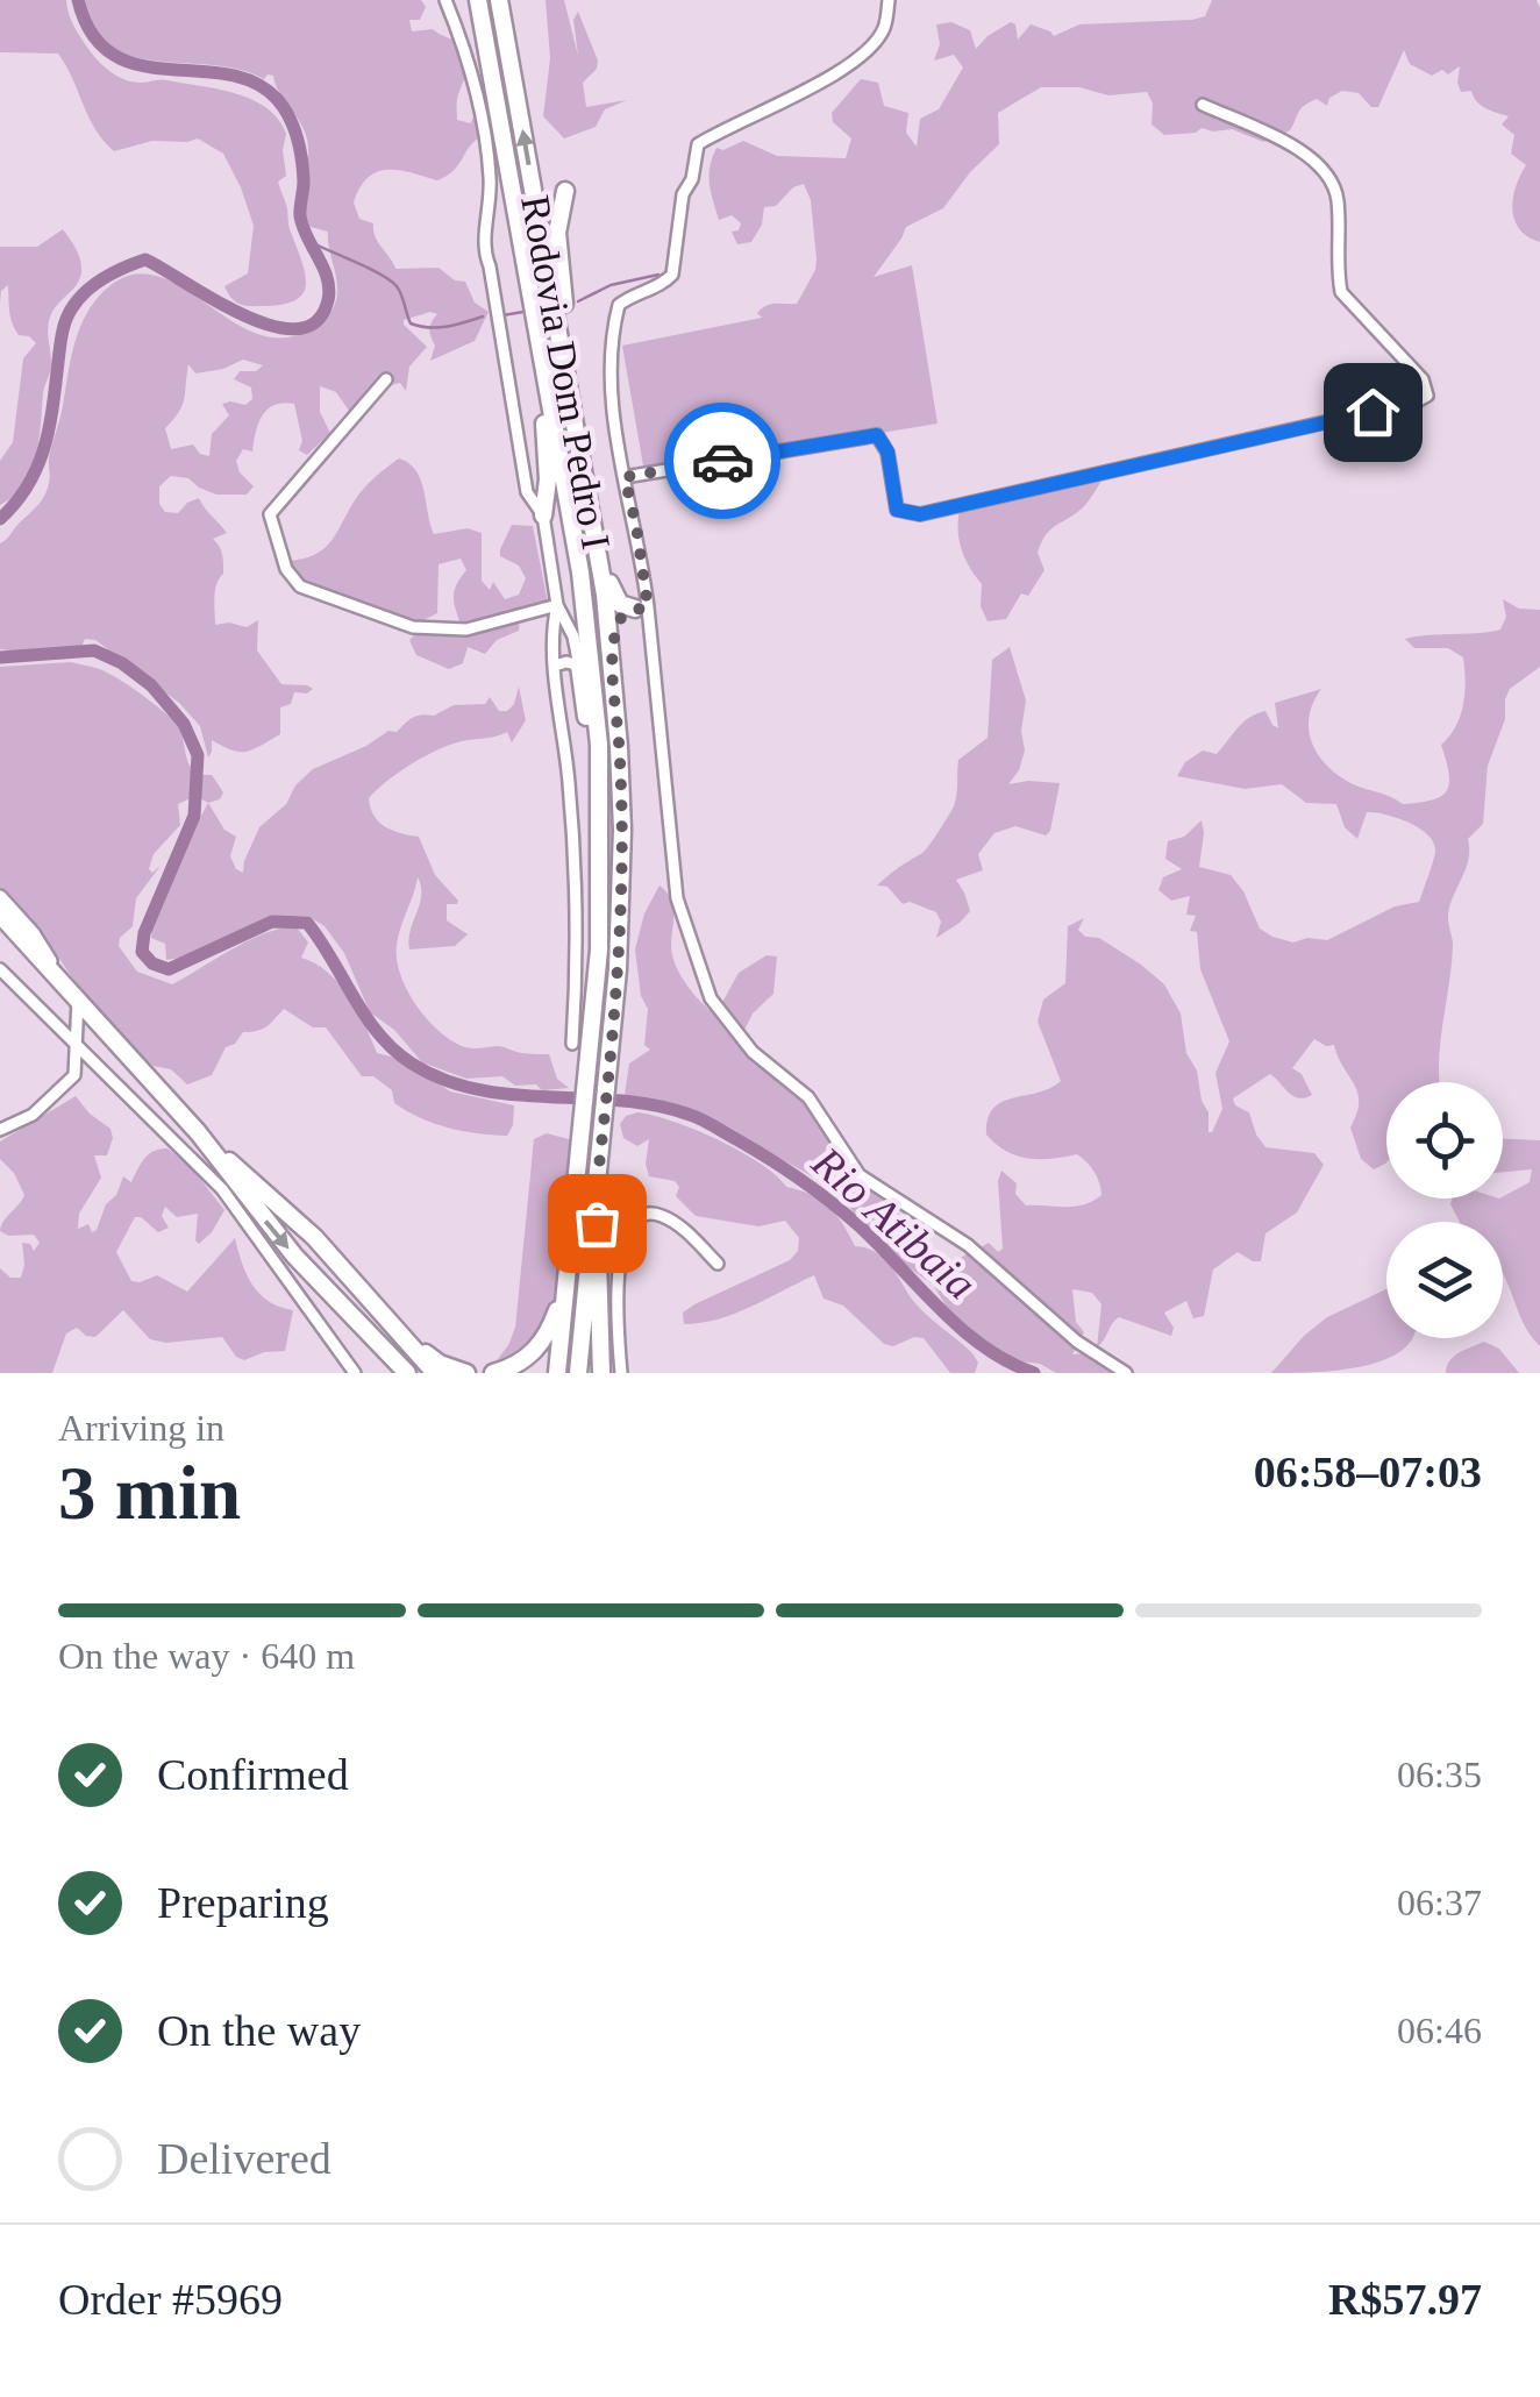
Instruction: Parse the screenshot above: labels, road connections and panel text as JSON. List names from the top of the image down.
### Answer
{
  "streets": {
    "highway": ["Rodovia Dom Pedro I"]
  },
  "water": ["Rio Atibaia"],
  "page": {
    "heading": ["3 min", "Arriving in", "06:58–07:03"],
    "panel": ["Order #5969", "R$57.97"],
    "bar": "On the way · 640 m",
    "list": [
      ["Confirmed", "06:35"],
      ["Preparing", "06:37"],
      ["On the way", "06:46"],
      "Delivered"
    ]
  }
}
